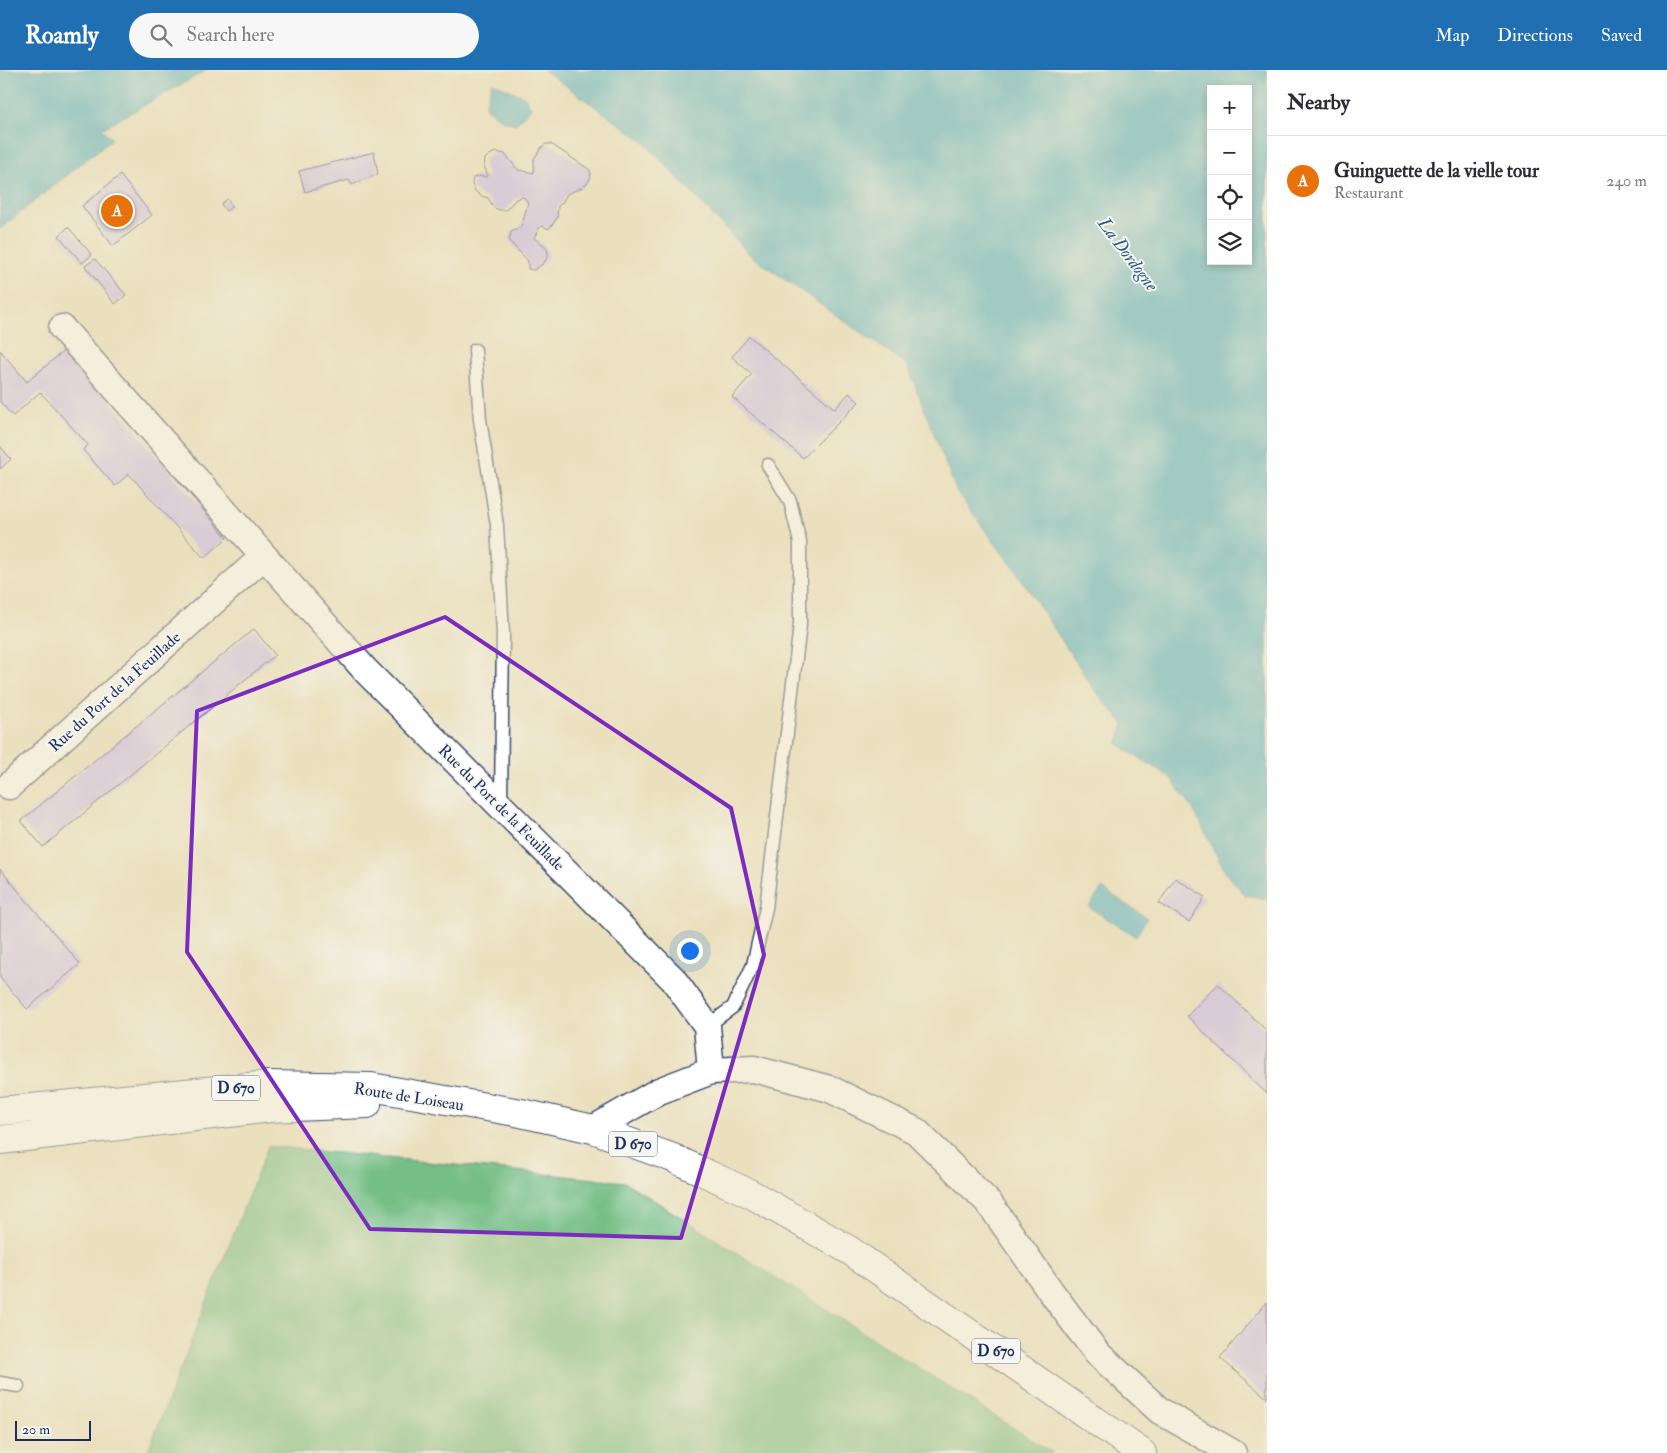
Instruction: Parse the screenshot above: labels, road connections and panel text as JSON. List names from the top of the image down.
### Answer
{
  "streets": {
    "main road": ["D 670", "Route de Loiseau"],
    "street": ["Rue du Port de la Feuillade"]
  },
  "crossings": [
    ["D 670", "Route de Loiseau"]
  ],
  "water": ["La Dordogne"],
  "scale_bar": "20 m",
  "page": {
    "header": "Roamly",
    "search": "Search here",
    "nav": ["Map", "Directions", "Saved"],
    "heading": "Nearby",
    "map_buttons": ["+", "−"],
    "list": [
      {
        "mark": "A",
        "name": "Guinguette de la vielle tour",
        "note": "Restaurant",
        "value": "240 m"
      }
    ],
    "pins": "A",
    "scale": "20 m"
  }
}
